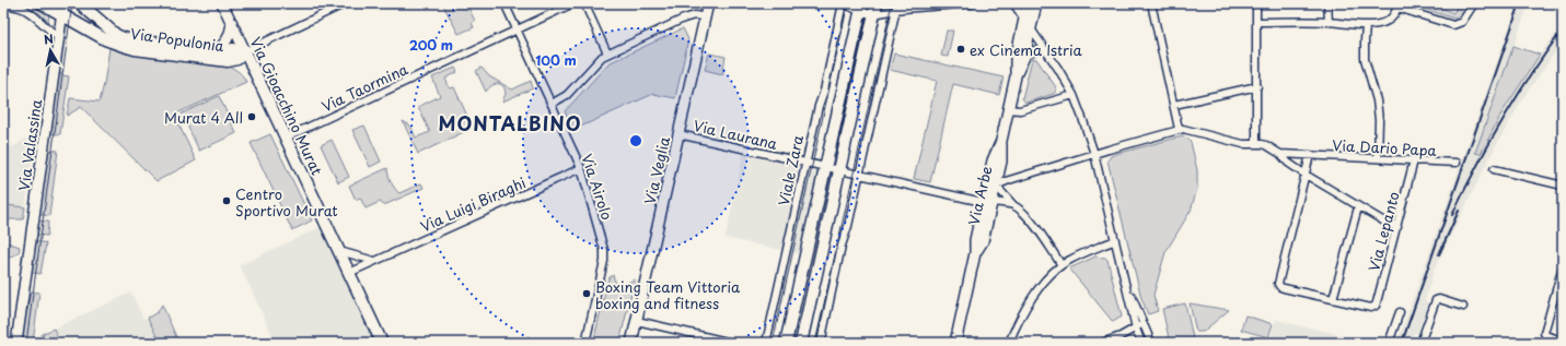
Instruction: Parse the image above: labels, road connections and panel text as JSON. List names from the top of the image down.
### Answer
{
  "streets": {
    "main road": ["Via Populonia", "Via Gioacchino Murat"],
    "street": [
      "Via Taormina",
      "Via Laurana",
      "Via Valassina",
      "Via Dario Papa",
      "Via Veglia",
      "Viale Zara",
      "Via Airolo",
      "Via Arbe",
      "Via Luigi Biraghi",
      "Via Lepanto"
    ]
  },
  "crossings": [
    ["Via Populonia", "Via Gioacchino Murat"],
    ["Via Populonia", "Via Valassina"],
    ["Via Taormina", "Via Gioacchino Murat"],
    ["Via Taormina", "Via Airolo"],
    ["Via Gioacchino Murat", "Via Luigi Biraghi"],
    ["Via Laurana", "Via Veglia"],
    ["Via Laurana", "Viale Zara"],
    ["Via Dario Papa", "Via Lepanto"],
    ["Viale Zara", "Via Arbe"],
    ["Via Airolo", "Via Luigi Biraghi"]
  ],
  "districts": ["MONTALBINO"],
  "places": [
    "ex Cinema Istria",
    "Murat 4 All",
    "Centro Sportivo Murat",
    "Boxing Team Vittoria boxing and fitness"
  ],
  "north": "top",
  "rings": ["200 m", "100 m"]
}
